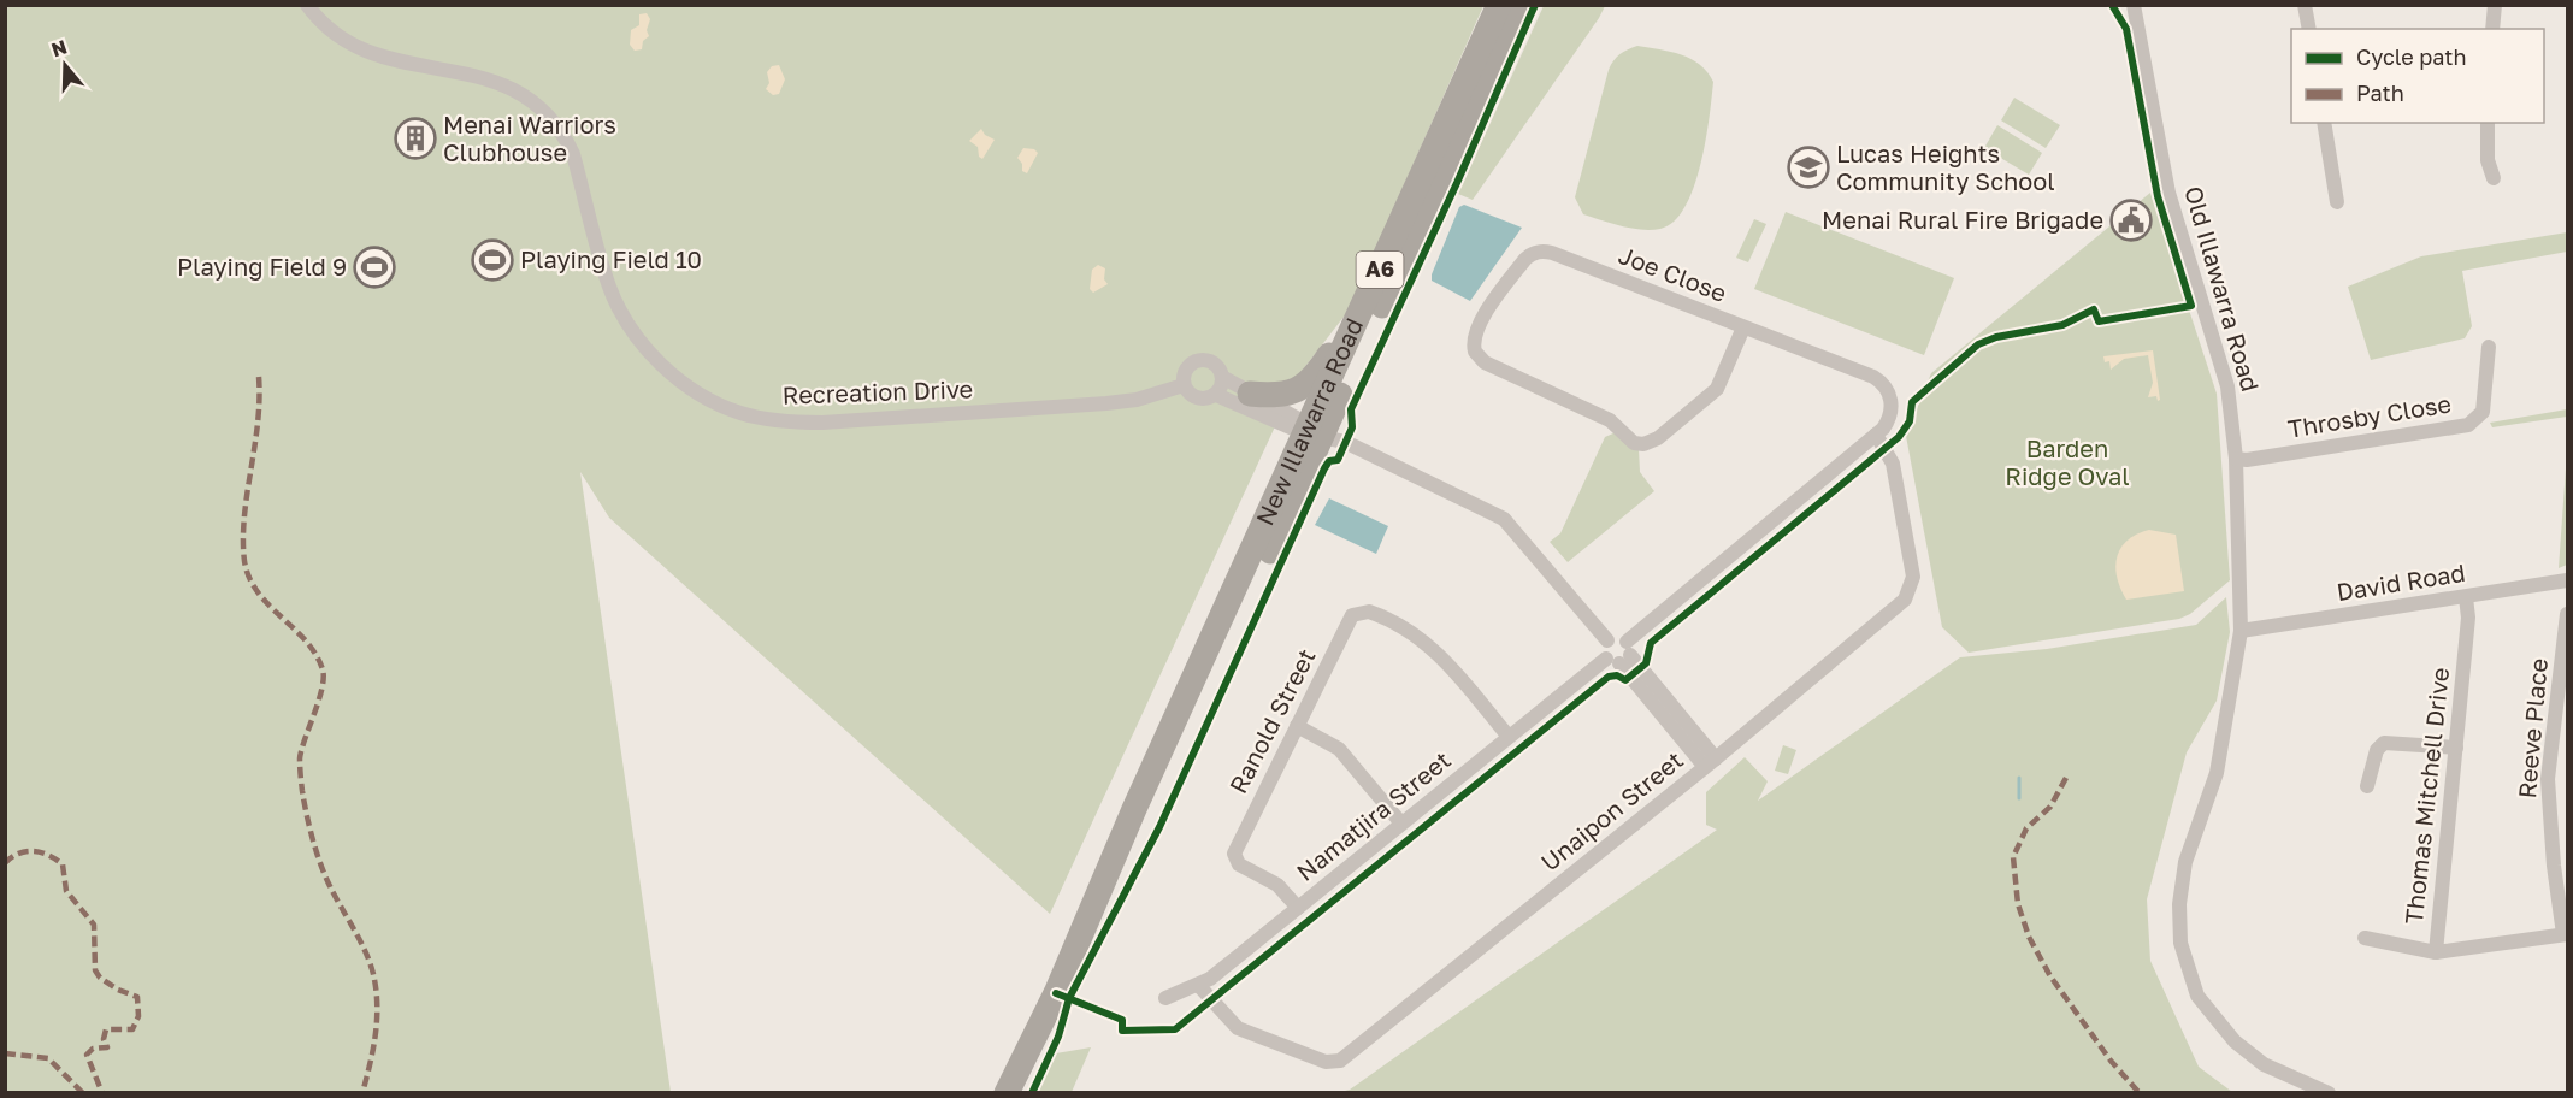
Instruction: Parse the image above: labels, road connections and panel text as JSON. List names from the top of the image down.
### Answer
{
  "streets": {
    "highway": ["A6", "New Illawarra Road"],
    "street": [
      "Joe Close",
      "Old Illawarra Road",
      "Recreation Drive",
      "Throsby Close",
      "David Road",
      "Ranold Street",
      "Reeve Place",
      "Thomas Mitchell Drive",
      "Unaipon Street",
      "Namatjira Street"
    ]
  },
  "crossings": [
    ["Joe Close", "Namatjira Street"],
    ["Old Illawarra Road", "Throsby Close"],
    ["Old Illawarra Road", "David Road"],
    ["David Road", "Thomas Mitchell Drive"],
    ["Ranold Street", "Namatjira Street"],
    ["Reeve Place", "Thomas Mitchell Drive"],
    ["Unaipon Street", "Namatjira Street"]
  ],
  "parks": ["Barden Ridge Oval"],
  "places": {
    "building": ["Menai Warriors Clubhouse"],
    "school or university": ["Lucas Heights Community School"],
    "public building": ["Menai Rural Fire Brigade"],
    "sports": ["Playing Field 10", "Playing Field 9"]
  },
  "legend": ["Cycle path", "Path"],
  "north": "top"
}
